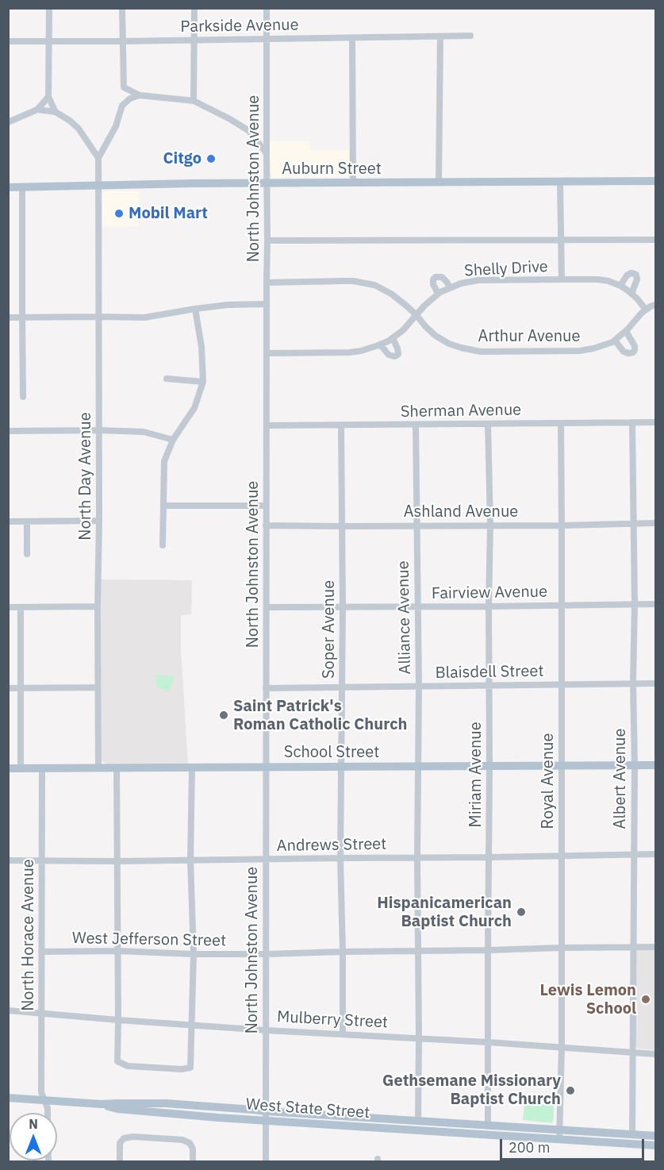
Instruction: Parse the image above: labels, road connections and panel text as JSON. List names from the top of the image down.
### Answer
{
  "streets": {
    "main road": ["Auburn Street", "School Street", "West State Street"],
    "street": [
      "Parkside Avenue",
      "North Johnston Avenue",
      "Shelly Drive",
      "Arthur Avenue",
      "Sherman Avenue",
      "North Day Avenue",
      "Ashland Avenue",
      "Fairview Avenue",
      "Alliance Avenue",
      "Soper Avenue",
      "Blaisdell Street",
      "Miriam Avenue",
      "Albert Avenue",
      "Royal Avenue",
      "Andrews Street",
      "North Horace Avenue",
      "West Jefferson Street",
      "Mulberry Street"
    ]
  },
  "crossings": [
    ["Parkside Avenue", "North Johnston Avenue"],
    ["Auburn Street", "North Johnston Avenue"],
    ["Auburn Street", "North Day Avenue"],
    ["North Johnston Avenue", "Shelly Drive"],
    ["North Johnston Avenue", "Arthur Avenue"],
    ["North Johnston Avenue", "Sherman Avenue"],
    ["North Johnston Avenue", "Ashland Avenue"],
    ["North Johnston Avenue", "Fairview Avenue"],
    ["North Johnston Avenue", "Blaisdell Street"],
    ["North Johnston Avenue", "School Street"],
    ["North Johnston Avenue", "Andrews Street"],
    ["North Johnston Avenue", "West Jefferson Street"],
    ["North Johnston Avenue", "Mulberry Street"],
    ["North Johnston Avenue", "West State Street"],
    ["Shelly Drive", "Arthur Avenue"],
    ["Sherman Avenue", "Alliance Avenue"],
    ["Sherman Avenue", "Soper Avenue"],
    ["Sherman Avenue", "Miriam Avenue"],
    ["Sherman Avenue", "Albert Avenue"],
    ["Sherman Avenue", "Royal Avenue"],
    ["North Day Avenue", "School Street"],
    ["Ashland Avenue", "Alliance Avenue"],
    ["Ashland Avenue", "Soper Avenue"],
    ["Ashland Avenue", "Miriam Avenue"],
    ["Ashland Avenue", "Albert Avenue"],
    ["Ashland Avenue", "Royal Avenue"],
    ["Fairview Avenue", "Alliance Avenue"],
    ["Fairview Avenue", "Soper Avenue"],
    ["Fairview Avenue", "Miriam Avenue"],
    ["Fairview Avenue", "Albert Avenue"],
    ["Fairview Avenue", "Royal Avenue"],
    ["Alliance Avenue", "Blaisdell Street"],
    ["Alliance Avenue", "School Street"],
    ["Alliance Avenue", "Andrews Street"],
    ["Alliance Avenue", "West Jefferson Street"],
    ["Alliance Avenue", "Mulberry Street"],
    ["Alliance Avenue", "West State Street"],
    ["Soper Avenue", "Blaisdell Street"],
    ["Soper Avenue", "School Street"],
    ["Soper Avenue", "Andrews Street"],
    ["Soper Avenue", "West Jefferson Street"],
    ["Soper Avenue", "Mulberry Street"],
    ["Blaisdell Street", "Miriam Avenue"],
    ["Blaisdell Street", "Albert Avenue"],
    ["Blaisdell Street", "Royal Avenue"],
    ["School Street", "Miriam Avenue"],
    ["School Street", "Albert Avenue"],
    ["School Street", "Royal Avenue"],
    ["School Street", "North Horace Avenue"],
    ["Miriam Avenue", "Andrews Street"],
    ["Miriam Avenue", "West Jefferson Street"],
    ["Miriam Avenue", "Mulberry Street"],
    ["Miriam Avenue", "West State Street"],
    ["Albert Avenue", "Andrews Street"],
    ["Albert Avenue", "West Jefferson Street"],
    ["Albert Avenue", "Mulberry Street"],
    ["Albert Avenue", "West State Street"],
    ["Royal Avenue", "Andrews Street"],
    ["Royal Avenue", "West Jefferson Street"],
    ["Royal Avenue", "Mulberry Street"],
    ["Royal Avenue", "West State Street"],
    ["Andrews Street", "North Horace Avenue"],
    ["North Horace Avenue", "West Jefferson Street"],
    ["North Horace Avenue", "Mulberry Street"],
    ["North Horace Avenue", "West State Street"]
  ],
  "places": [
    "Citgo",
    "Mobil Mart",
    "Saint Patrick's Roman Catholic Church",
    "Hispanicamerican Baptist Church",
    "Lewis Lemon School",
    "Gethsemane Missionary Baptist Church"
  ],
  "scale_bar": "200 m",
  "north": "top"
}
